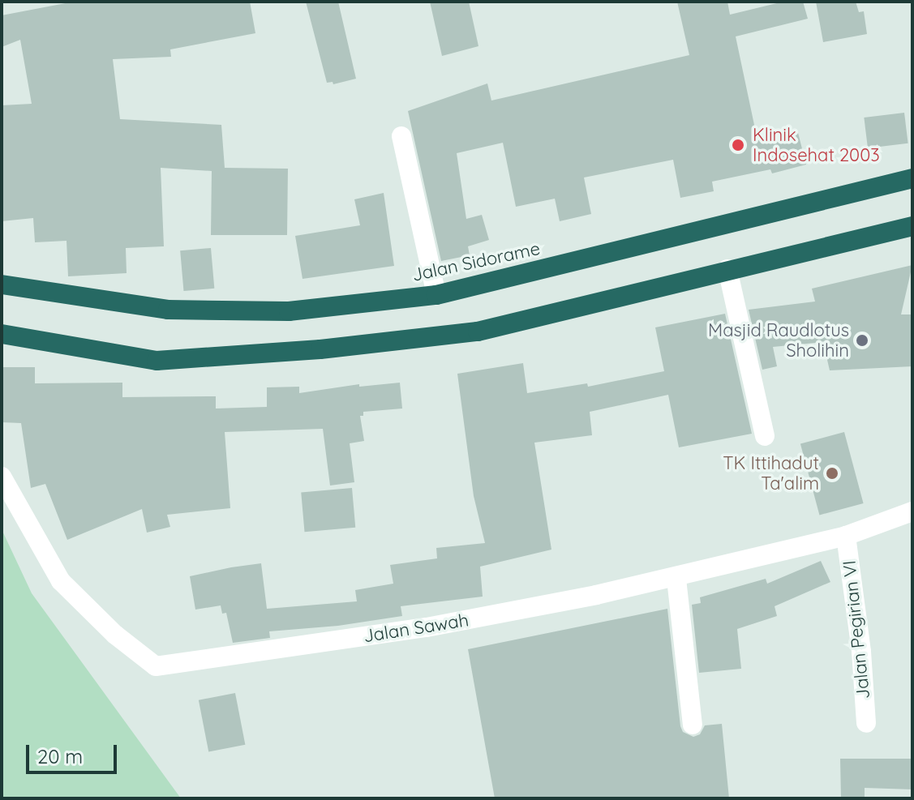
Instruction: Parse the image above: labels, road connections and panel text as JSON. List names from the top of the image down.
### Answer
{
  "streets": {
    "highway": ["Jalan Sidorame"],
    "street": ["Jalan Sawah", "Jalan Pegirian VI"]
  },
  "crossings": [
    ["Jalan Sawah", "Jalan Pegirian VI"]
  ],
  "places": ["Klinik Indosehat 2003", "Masjid Raudlotus Sholihin", "TK Ittihadut Ta'alim"],
  "scale_bar": "20 m"
}
